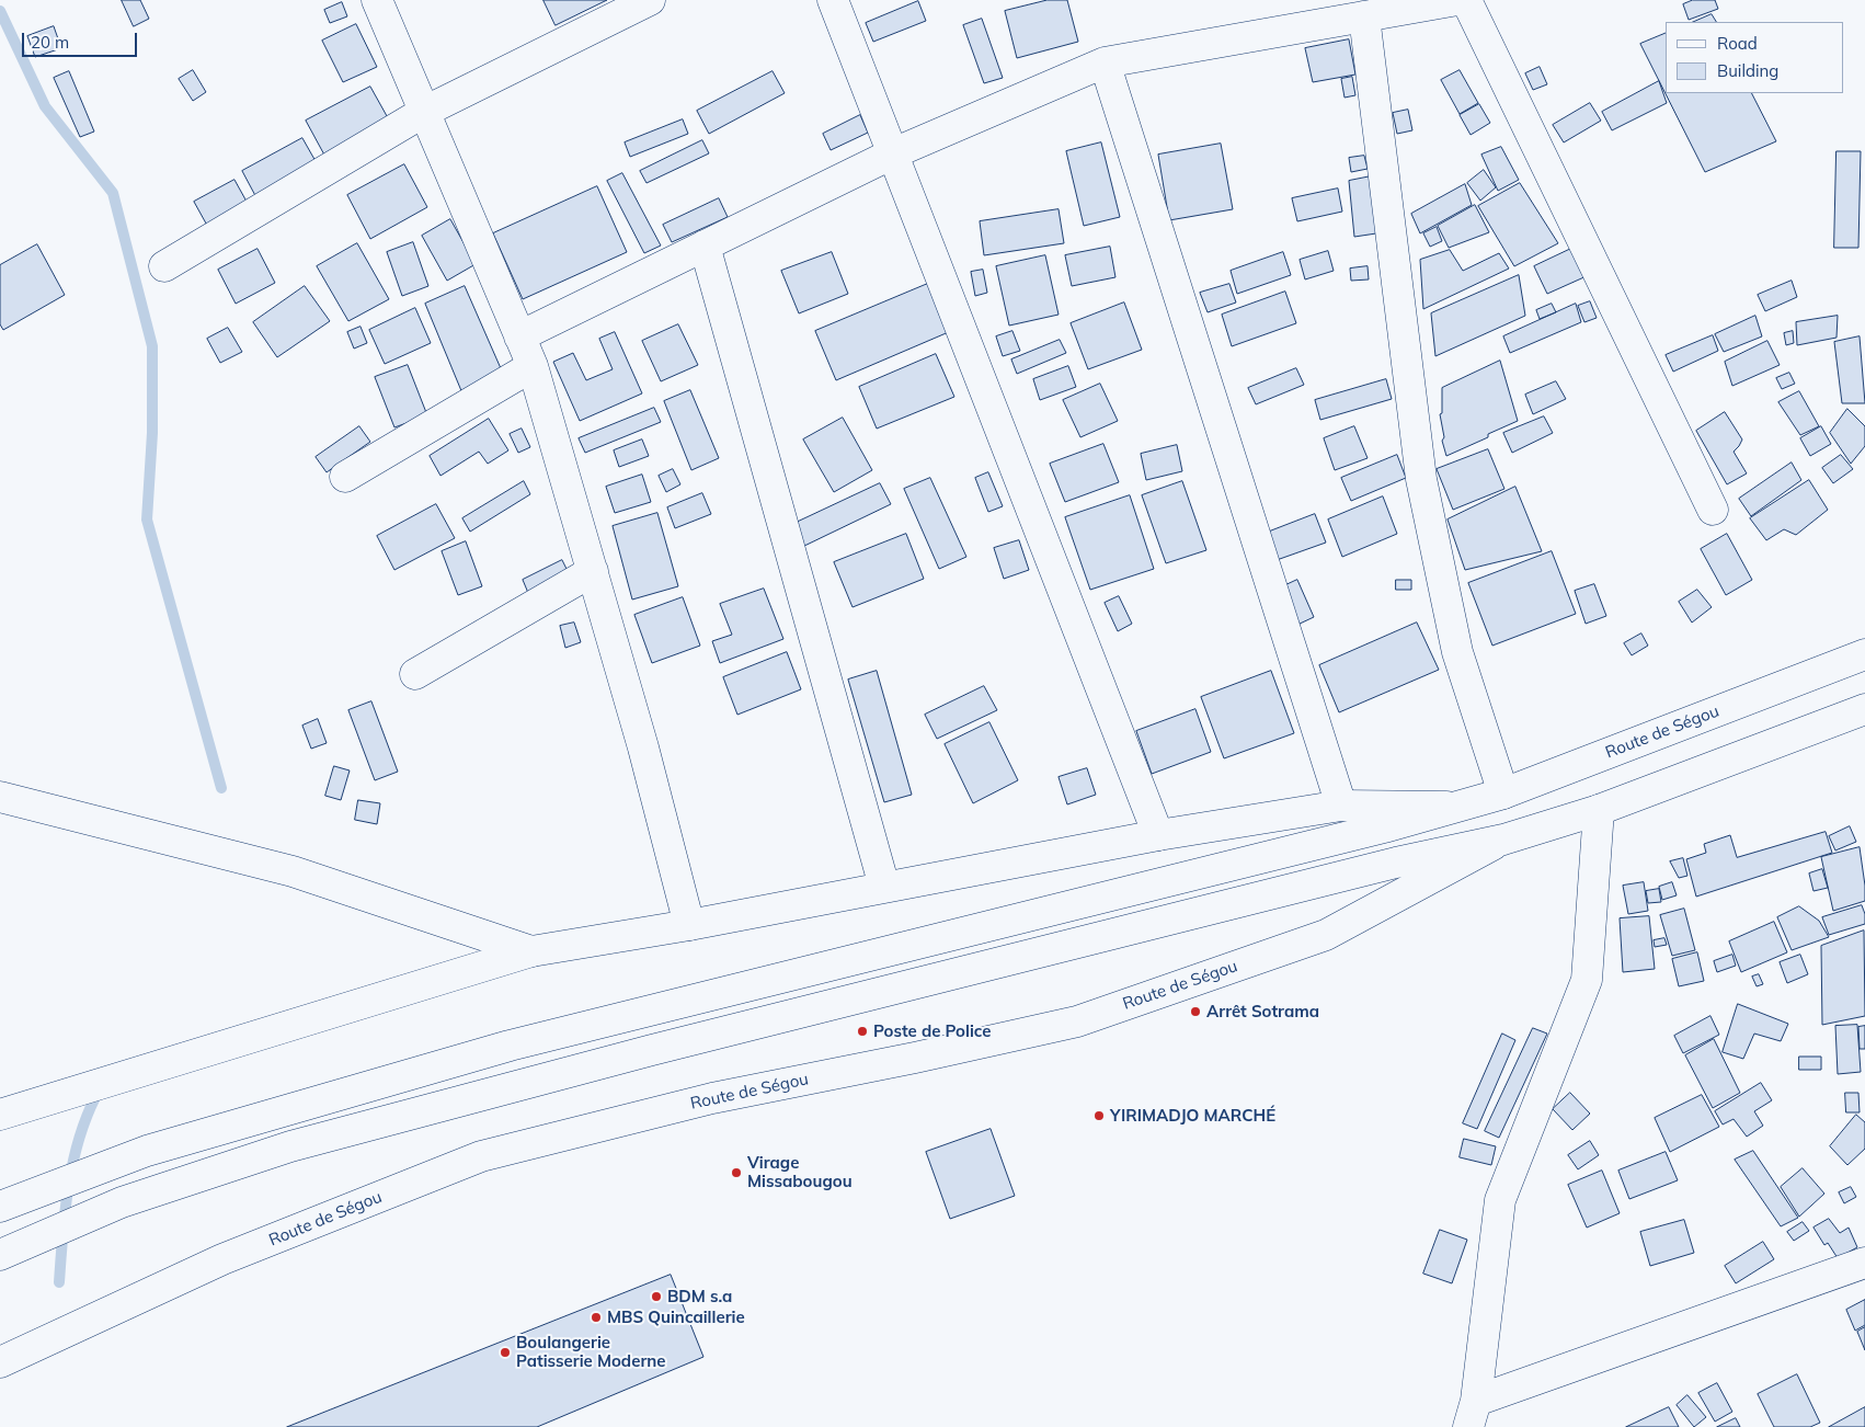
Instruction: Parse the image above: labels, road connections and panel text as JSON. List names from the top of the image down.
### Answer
{
  "streets": {
    "main road": ["Route de Ségou"]
  },
  "places": [
    "Arrêt Sotrama",
    "Poste de Police",
    "YIRIMADJO MARCHÉ",
    "Virage Missabougou",
    "BDM s.a",
    "MBS Quincaillerie",
    "Boulangerie Patisserie Moderne"
  ],
  "legend": ["Road", "Building"],
  "scale_bar": "20 m"
}
